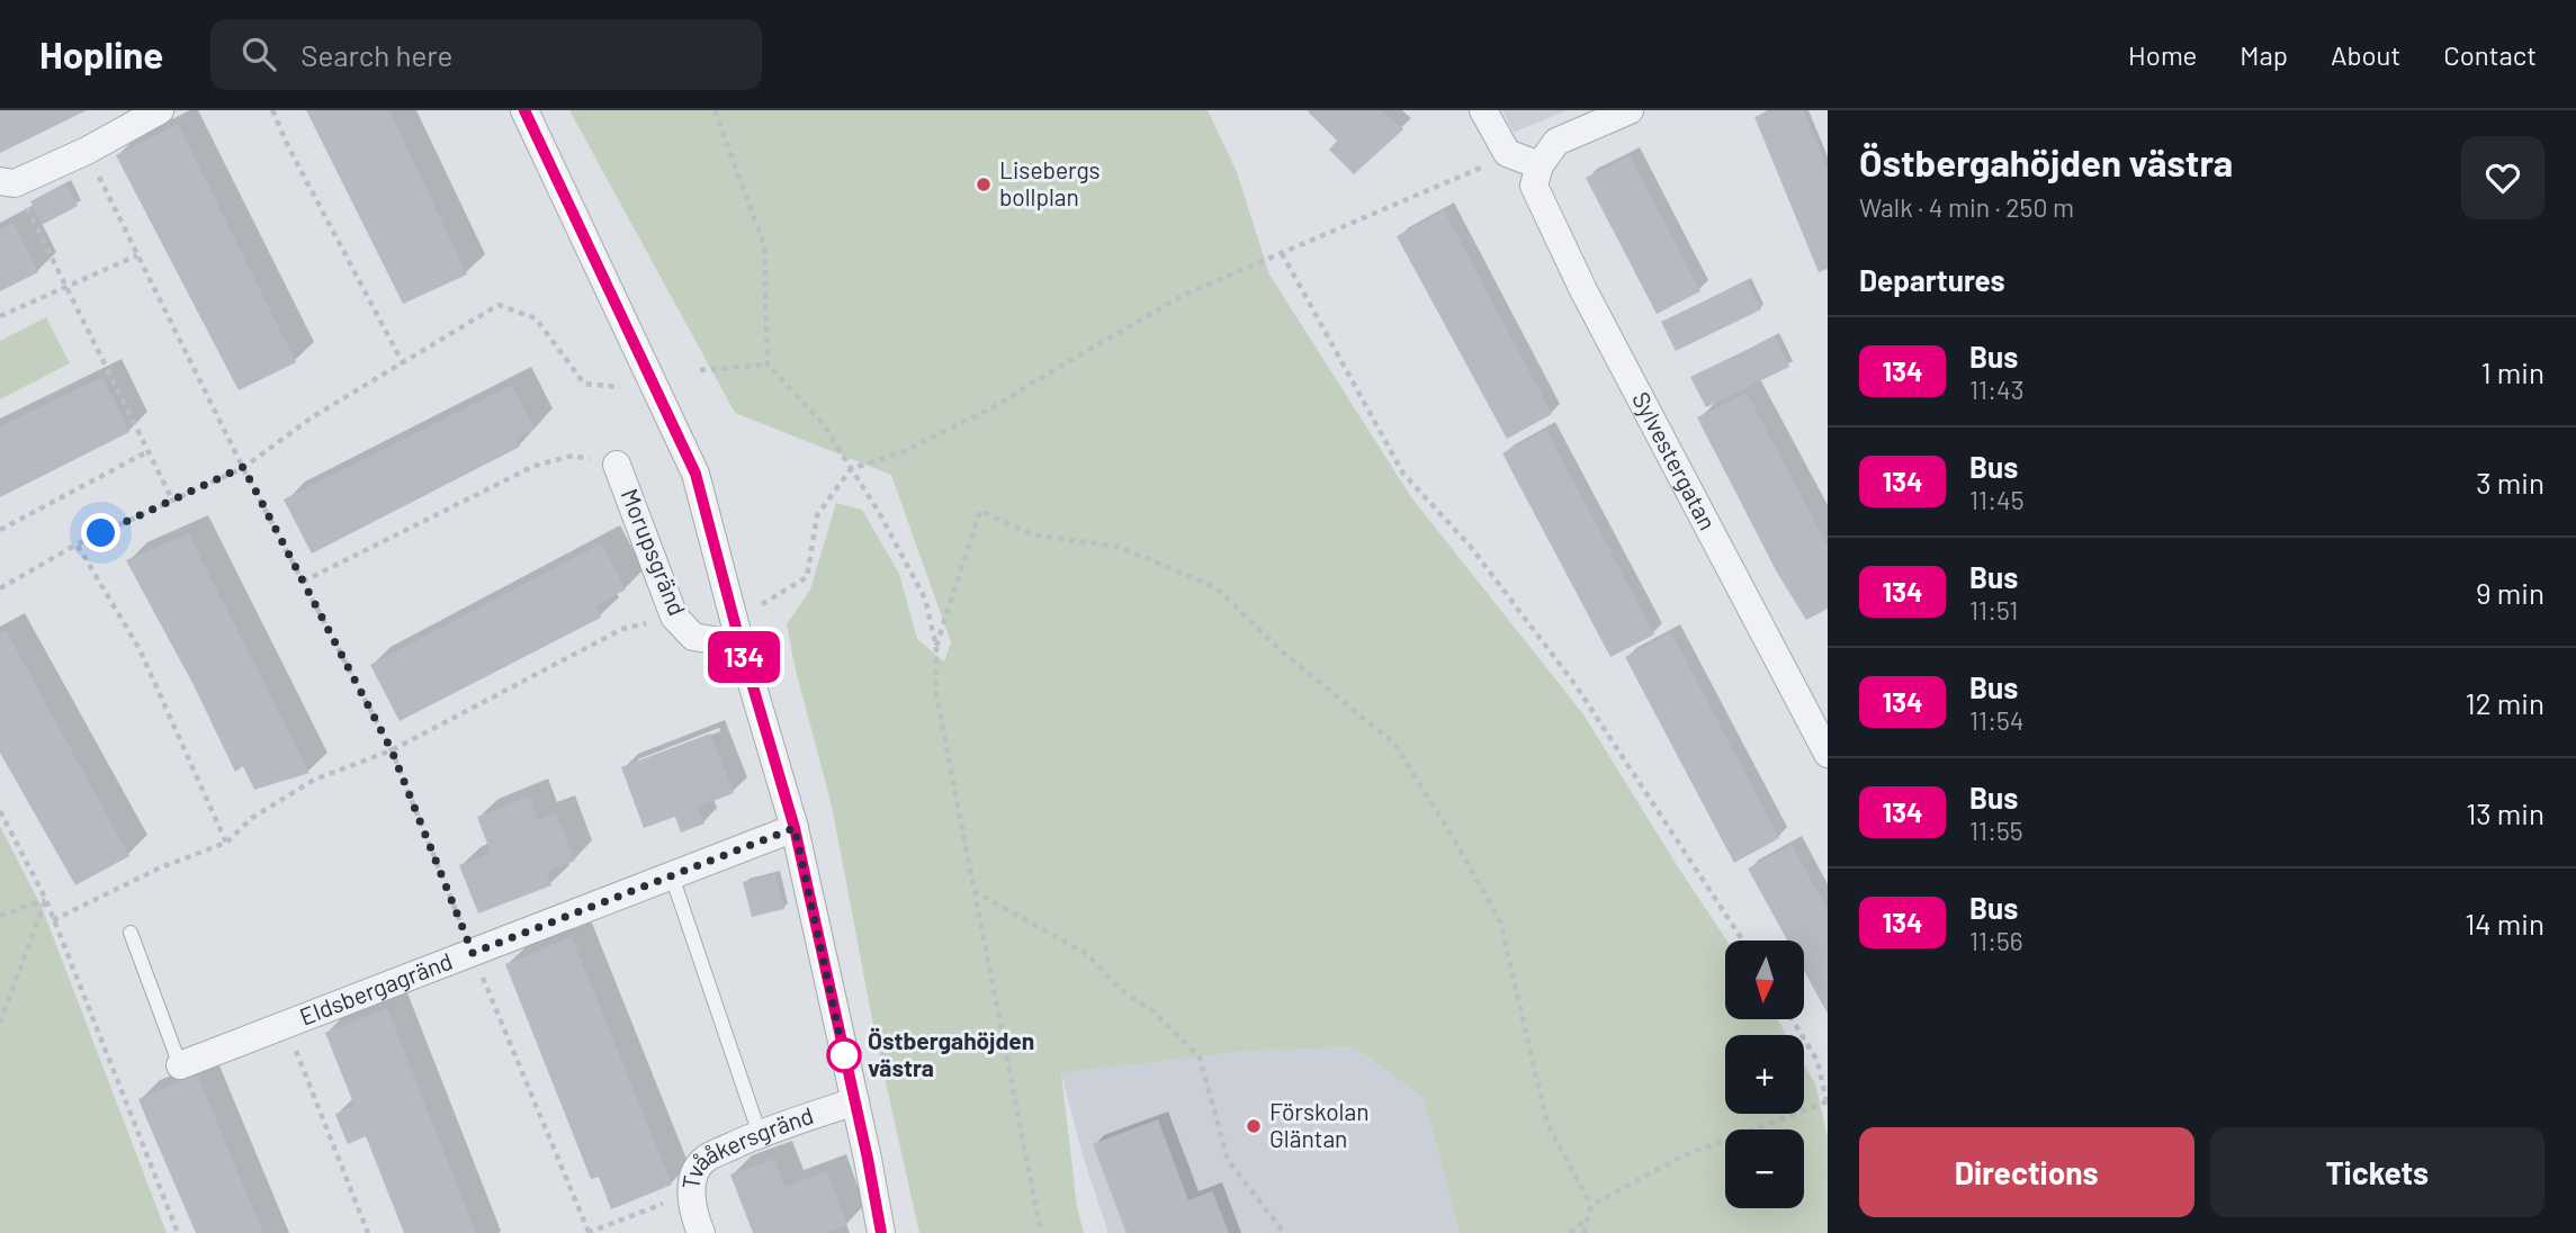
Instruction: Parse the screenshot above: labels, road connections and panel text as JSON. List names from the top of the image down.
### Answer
{
  "streets": {
    "street": [
      "Sylvestergatan",
      "Morupsgränd",
      "Eldsbergagränd",
      "Tvååkersgränd"
    ]
  },
  "places": ["Lisebergs bollplan", "Östbergahöjden västra", "Förskolan Gläntan"],
  "lines": ["bus line 134"],
  "north": "bottom",
  "page": {
    "header": "Hopline",
    "search": "Search here",
    "nav": [
      "Home",
      "Map",
      "About",
      "Contact"
    ],
    "on_map": "134",
    "heading": [
      ["Östbergahöjden västra", "Walk · 4 min · 250 m"],
      "Departures"
    ],
    "list": [
      {
        "mark": "134",
        "name": "Bus",
        "note": "11:43",
        "value": "1 min"
      },
      {
        "mark": "134",
        "name": "Bus",
        "note": "11:45",
        "value": "3 min"
      },
      {
        "mark": "134",
        "name": "Bus",
        "note": "11:51",
        "value": "9 min"
      },
      {
        "mark": "134",
        "name": "Bus",
        "note": "11:54",
        "value": "12 min"
      },
      {
        "mark": "134",
        "name": "Bus",
        "note": "11:55",
        "value": "13 min"
      },
      {
        "mark": "134",
        "name": "Bus",
        "note": "11:56",
        "value": "14 min"
      }
    ],
    "map_buttons": ["+", "−"],
    "buttons": ["Directions", "Tickets"]
  }
}
